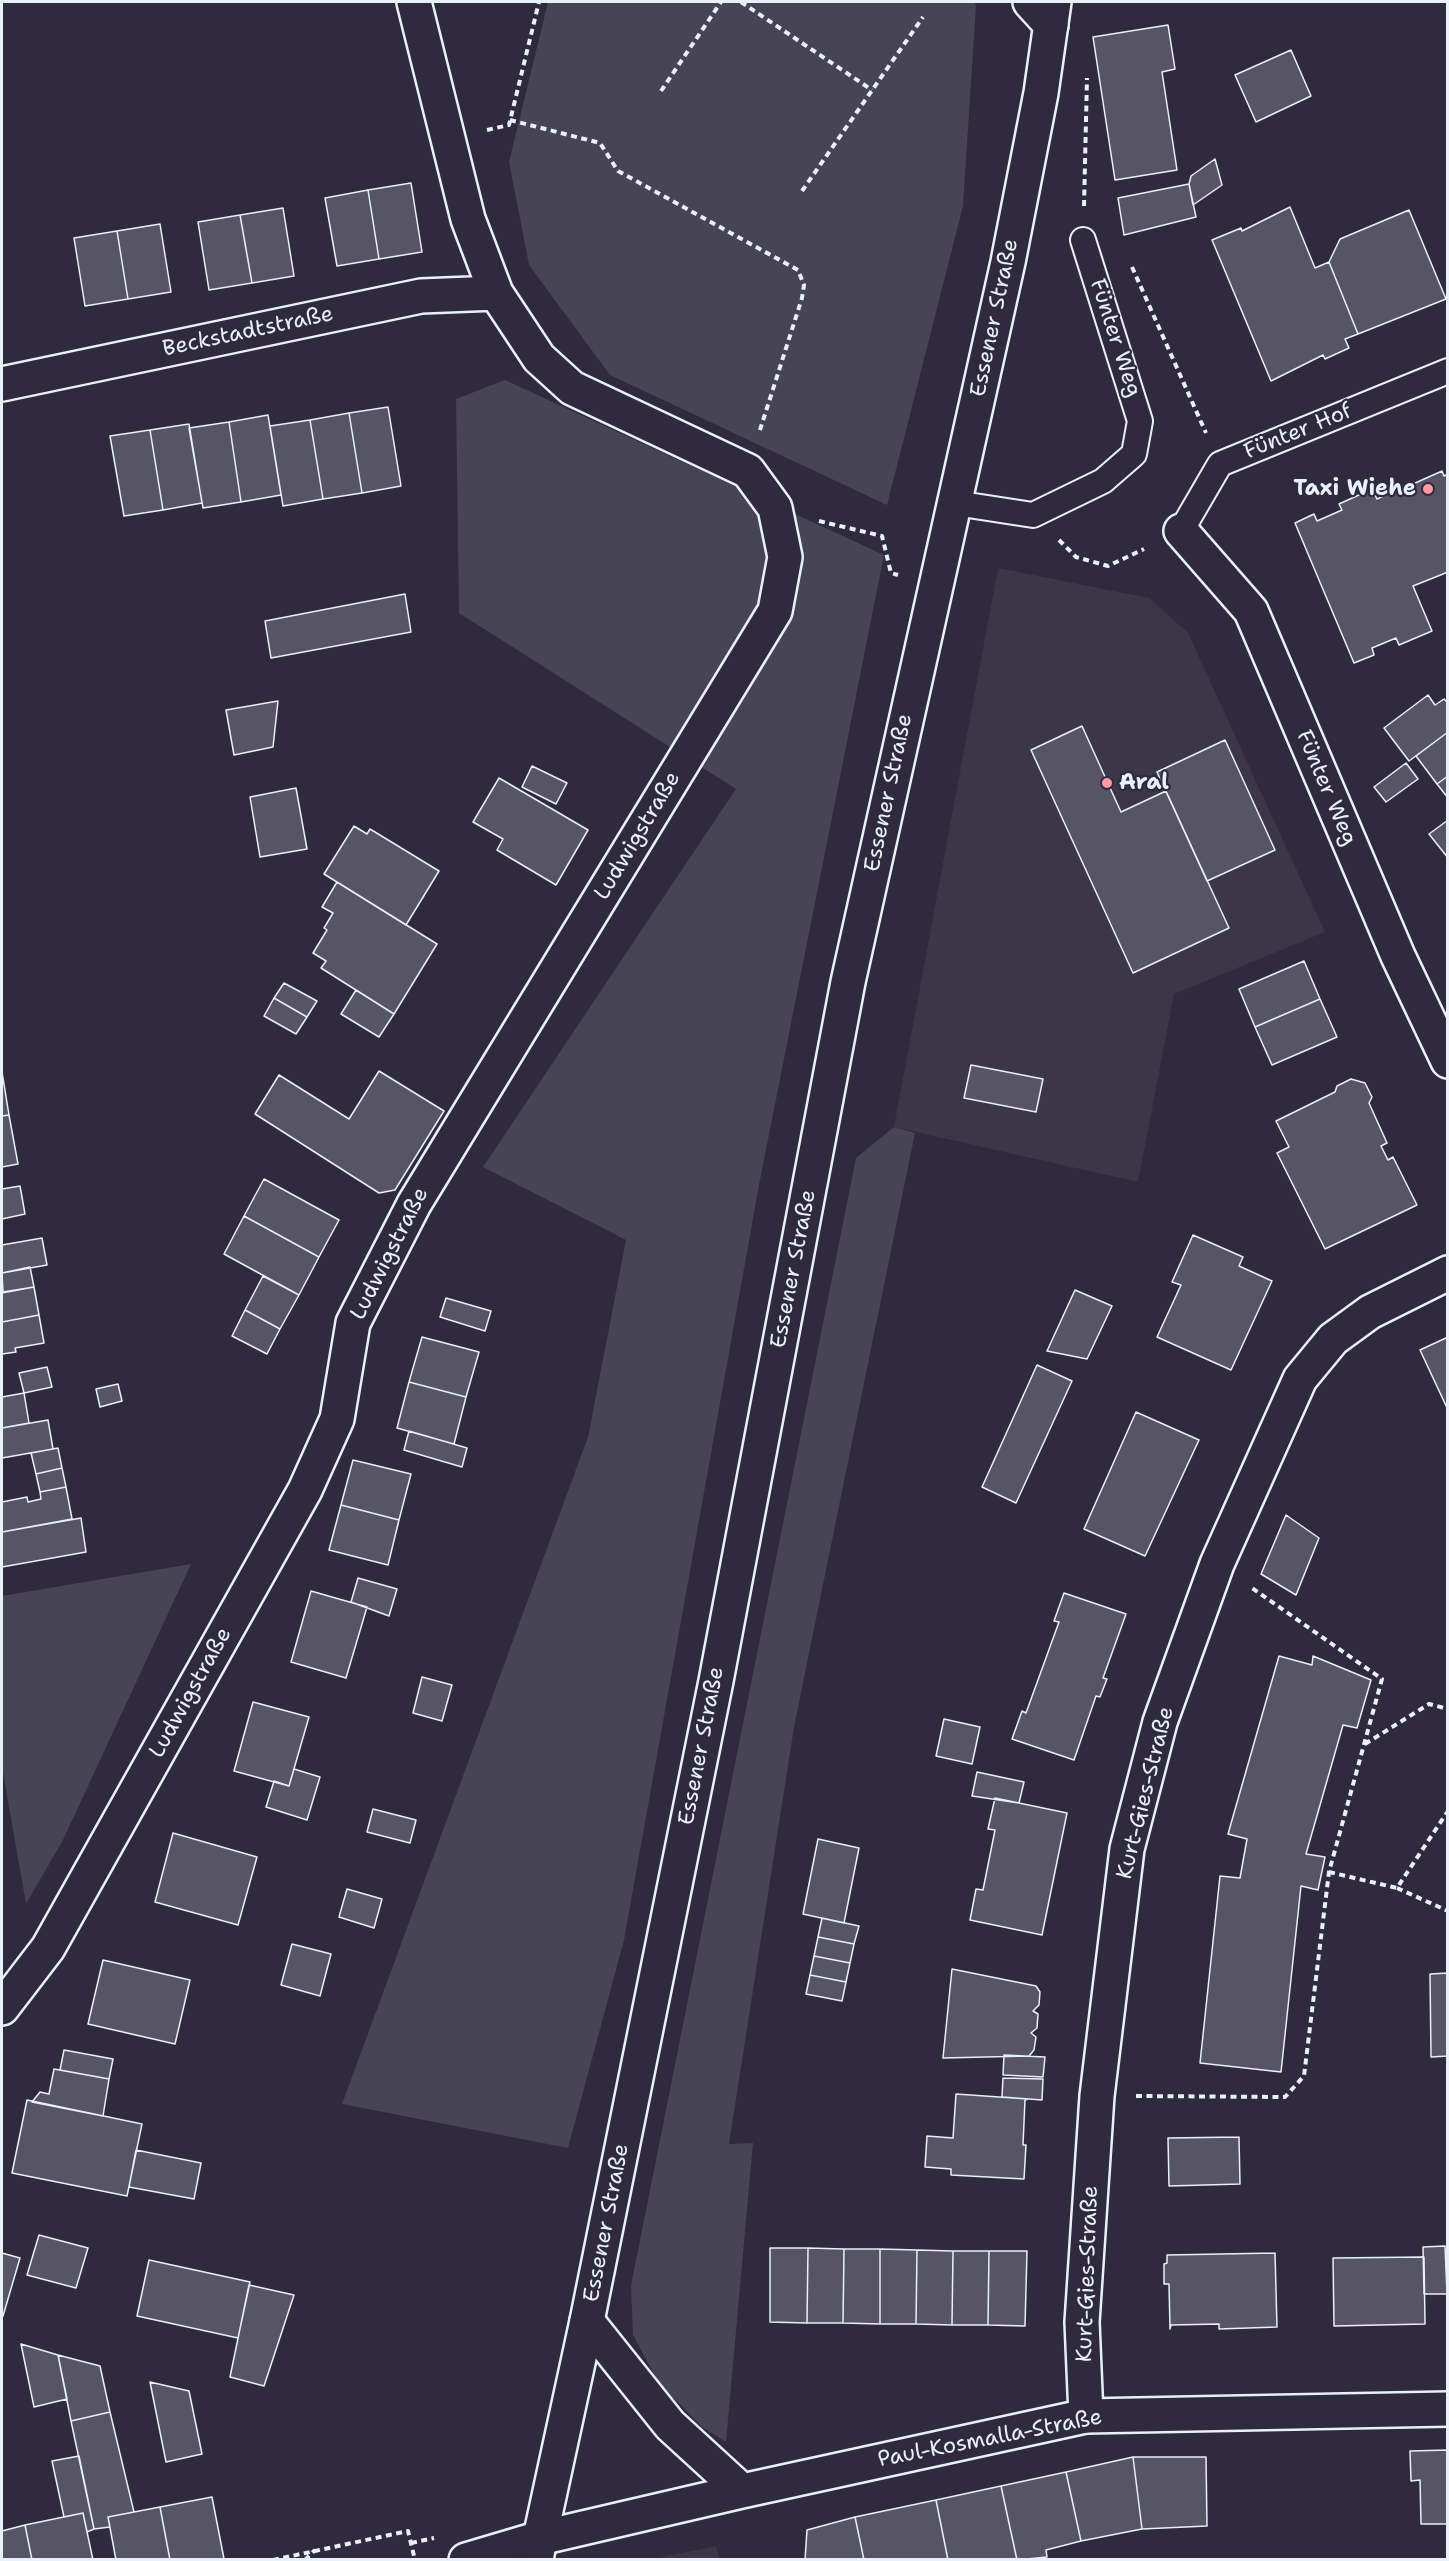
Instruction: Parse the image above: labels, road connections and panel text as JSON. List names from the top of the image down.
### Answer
{
  "streets": {
    "street": [
      "Essener Straße",
      "Beckstadtstraße",
      "Fünter Weg",
      "Ludwigstraße",
      "Kurt-Gies-Straße",
      "Paul-Kosmalla-Straße"
    ],
    "lane": ["Fünter Hof"]
  },
  "crossings": [
    ["Essener Straße", "Paul-Kosmalla-Straße"],
    ["Fünter Weg", "Fünter Hof"],
    ["Kurt-Gies-Straße", "Paul-Kosmalla-Straße"]
  ],
  "places": ["Taxi Wiehe", "Aral"]
}
